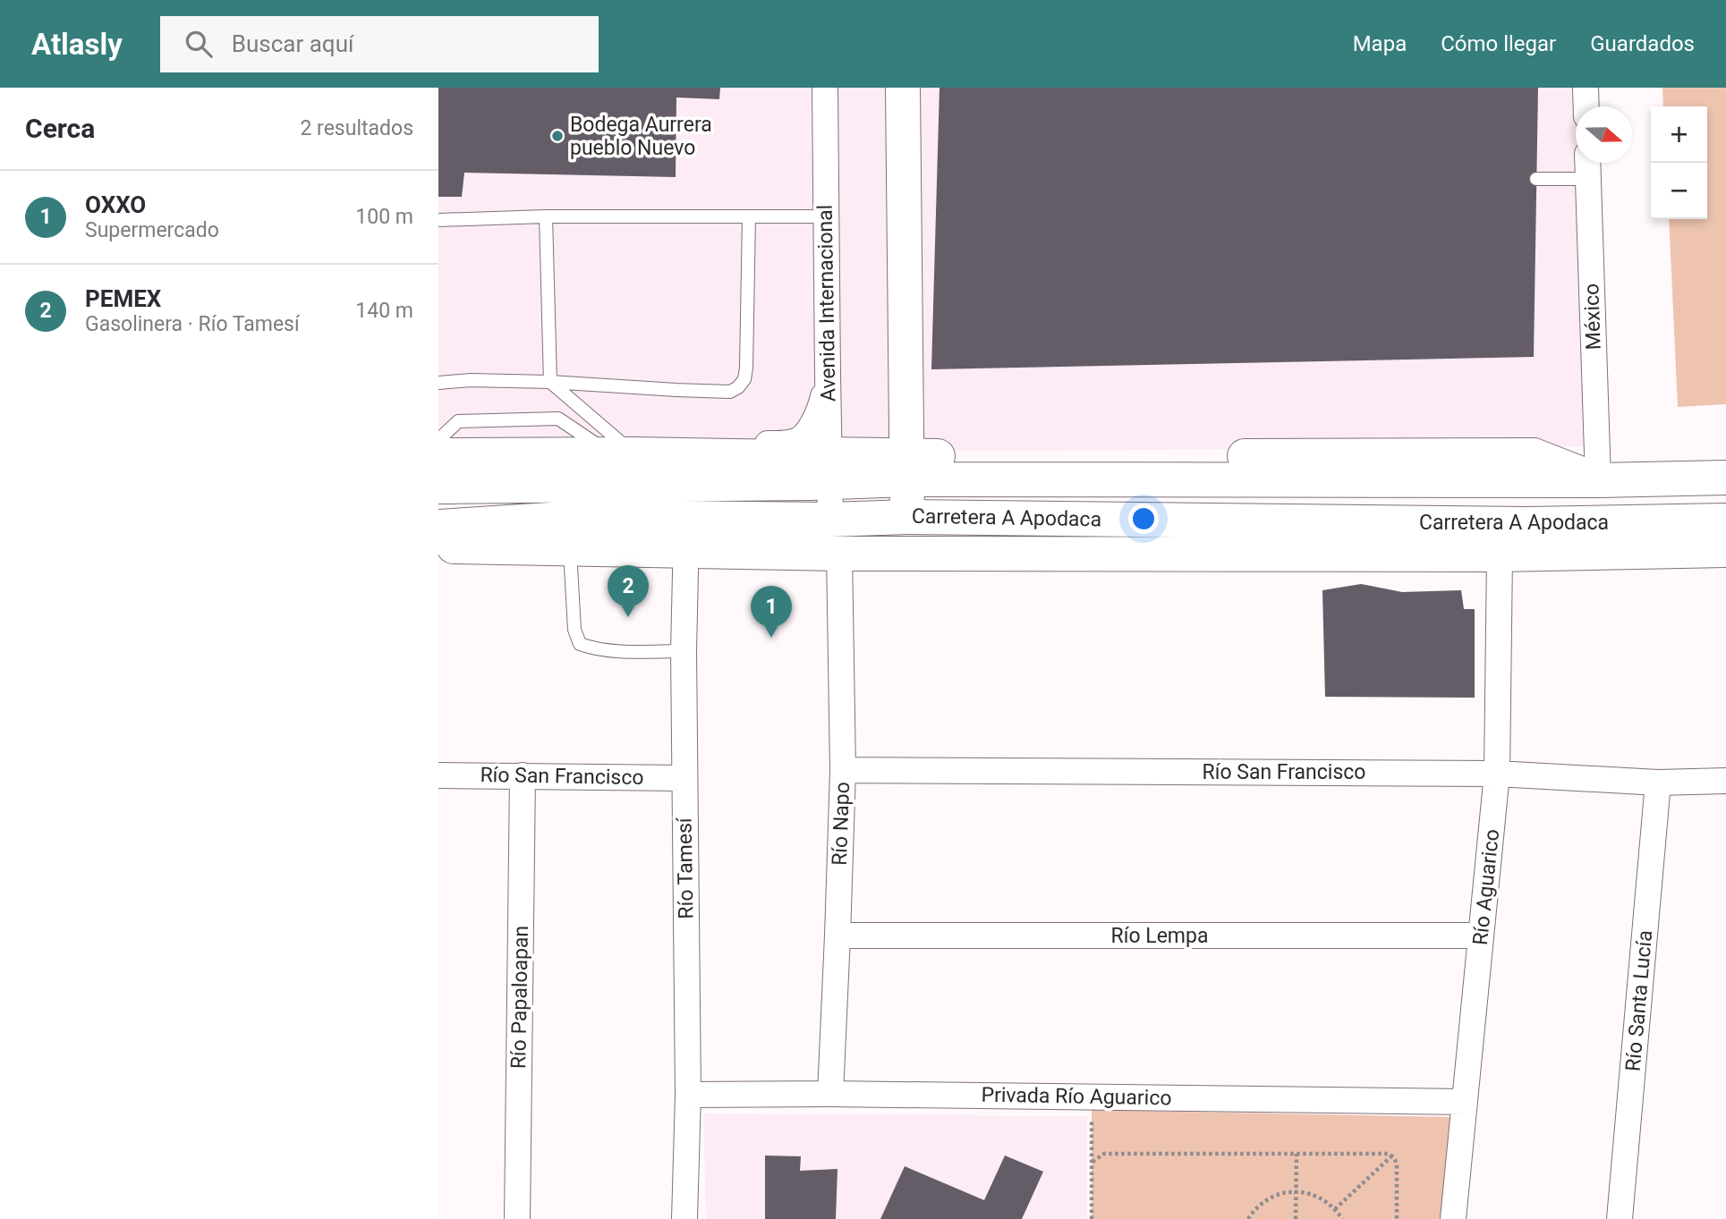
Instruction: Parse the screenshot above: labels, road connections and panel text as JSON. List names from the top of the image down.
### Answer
{
  "streets": {
    "main road": ["Carretera A Apodaca"],
    "street": [
      "Avenida Internacional",
      "México",
      "Río San Francisco",
      "Río Napo",
      "Río Tamesí",
      "Río Aguarico",
      "Río Lempa",
      "Río Papaloapan",
      "Río Santa Lucía",
      "Privada Río Aguarico"
    ]
  },
  "crossings": [
    ["Avenida Internacional", "Carretera A Apodaca"],
    ["México", "Carretera A Apodaca"],
    ["Carretera A Apodaca", "Río Tamesí"],
    ["Río San Francisco", "Río Napo"],
    ["Río San Francisco", "Río Tamesí"],
    ["Río San Francisco", "Río Aguarico"],
    ["Río San Francisco", "Río Papaloapan"],
    ["Río San Francisco", "Río Santa Lucía"],
    ["Río Napo", "Río Lempa"],
    ["Río Napo", "Privada Río Aguarico"],
    ["Río Tamesí", "Privada Río Aguarico"],
    ["Río Aguarico", "Río Lempa"],
    ["Río Aguarico", "Privada Río Aguarico"]
  ],
  "places": ["Bodega Aurrera pueblo Nuevo"],
  "north": "right",
  "page": {
    "header": "Atlasly",
    "search": "Buscar aquí",
    "nav": ["Mapa", "Cómo llegar", "Guardados"],
    "heading": ["Cerca", "2 resultados"],
    "map_buttons": ["+", "−"],
    "list": [
      {
        "mark": "1",
        "name": "OXXO",
        "note": "Supermercado",
        "value": "100 m"
      },
      {
        "mark": "2",
        "name": "PEMEX",
        "note": "Gasolinera · Río Tamesí",
        "value": "140 m"
      }
    ],
    "pins": ["2", "1"]
  }
}
